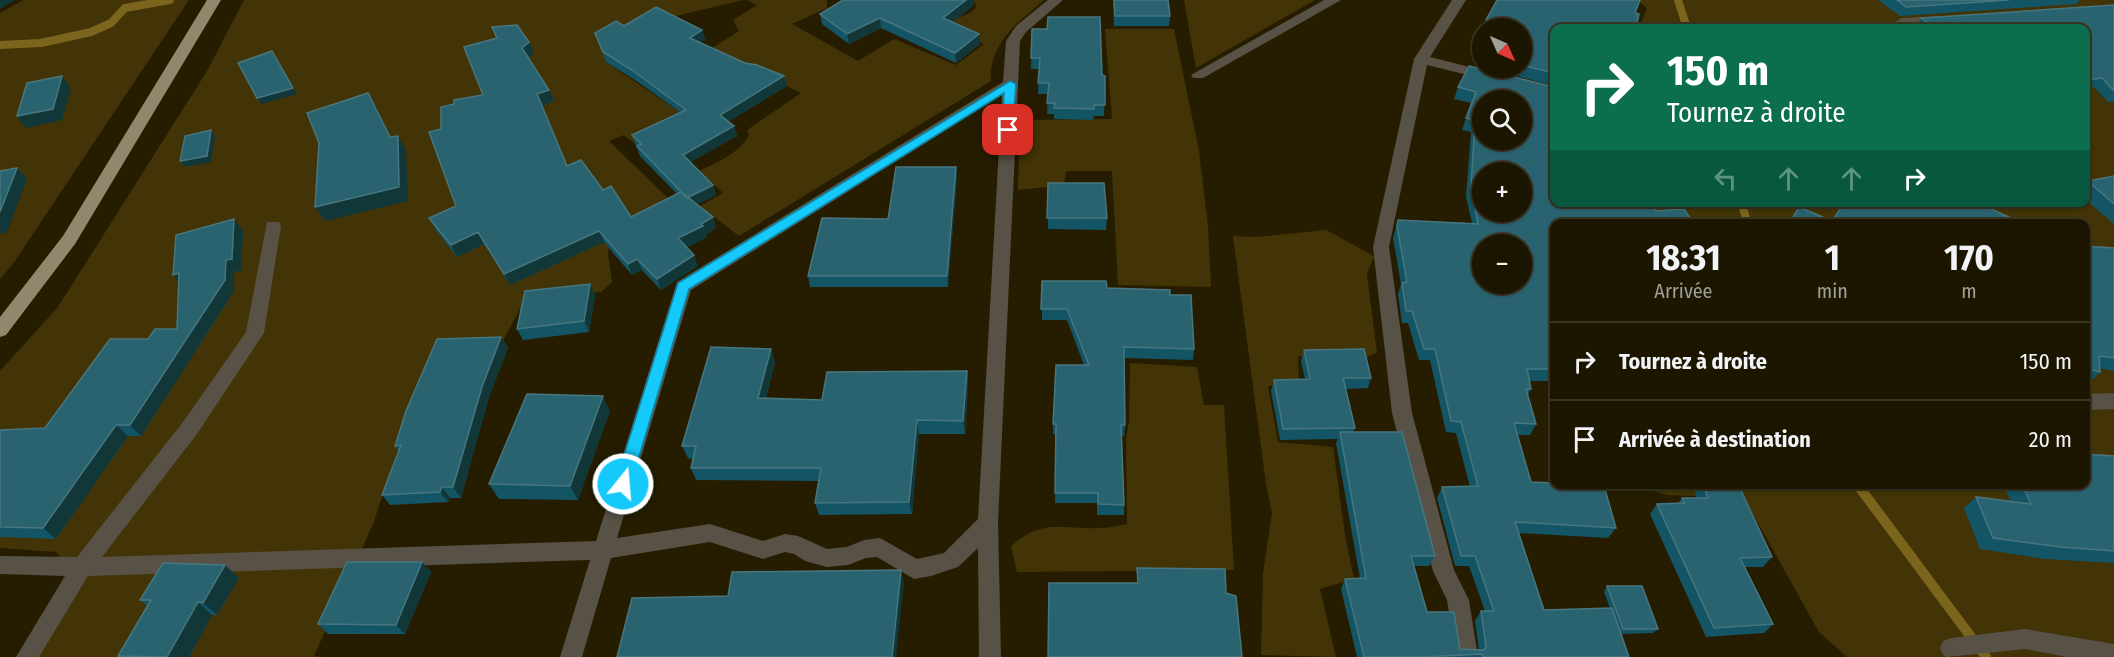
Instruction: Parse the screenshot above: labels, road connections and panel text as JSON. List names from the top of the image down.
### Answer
{
  "north": "bottom right",
  "page": {
    "map_buttons": ["+", "−"],
    "turn": ["150 m", "Tournez à droite"],
    "eta": [
      "18:31",
      "Arrivée",
      "1",
      "min",
      "170",
      "m"
    ],
    "list": [
      {
        "name": "Tournez à droite",
        "value": "150 m"
      },
      {
        "name": "Arrivée à destination",
        "value": "20 m"
      }
    ]
  }
}
